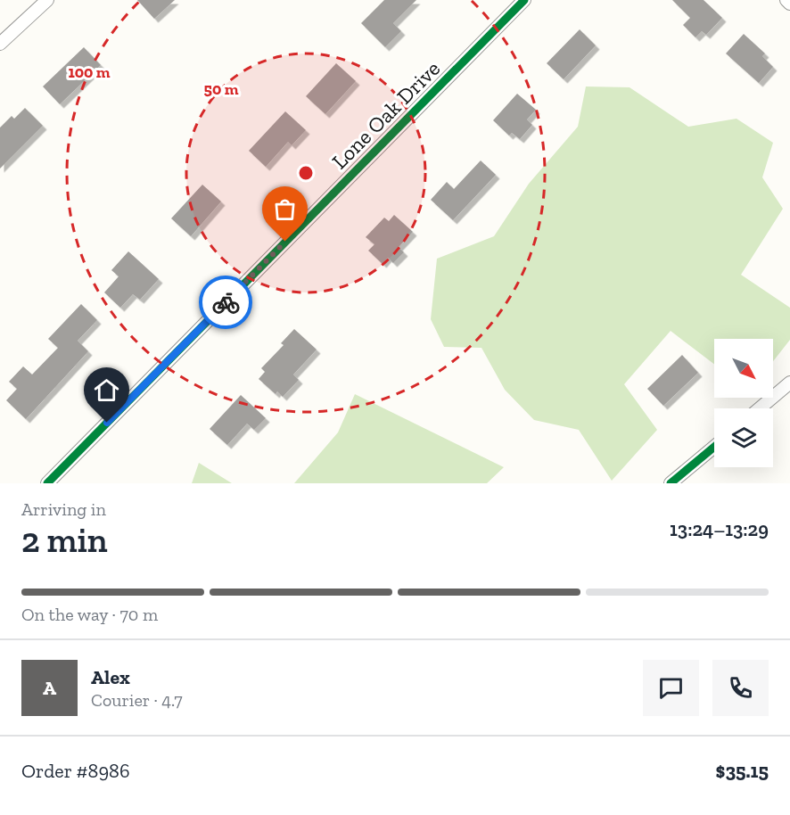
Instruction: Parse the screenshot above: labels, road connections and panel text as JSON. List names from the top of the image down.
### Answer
{
  "streets": {
    "street": ["Lone Oak Drive"]
  },
  "north": "bottom right",
  "page": {
    "heading": ["2 min", "Arriving in", "13:24–13:29"],
    "panel": [
      "Alex",
      "Courier · 4.7",
      "Order #8986",
      "$35.15"
    ],
    "bar": "On the way · 70 m",
    "round": "A"
  },
  "rings": ["100 m", "50 m"]
}
